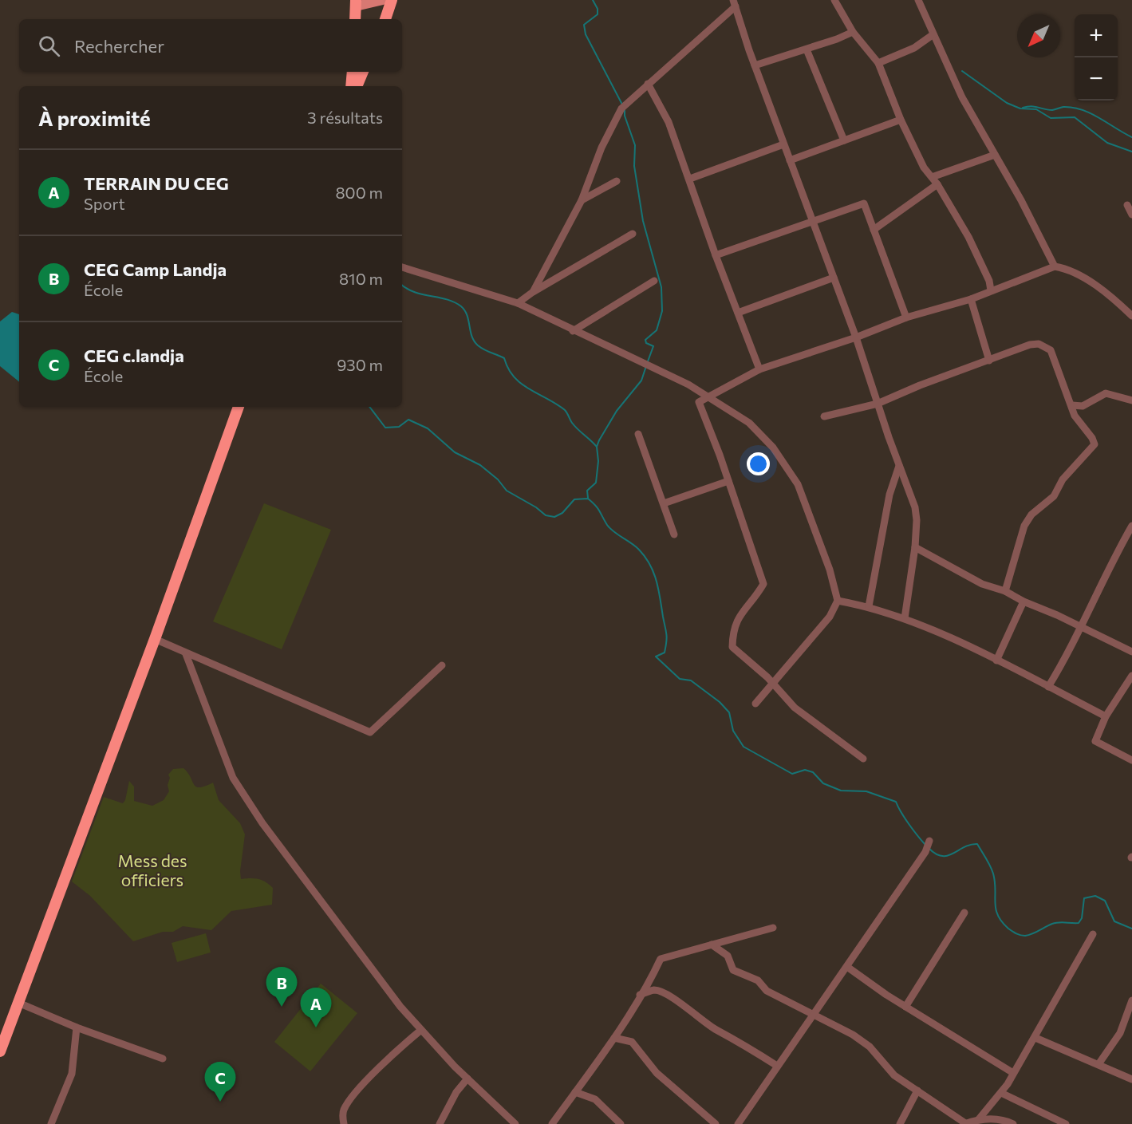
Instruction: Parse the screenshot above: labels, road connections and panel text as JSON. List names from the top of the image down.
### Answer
{
  "parks": ["Mess des officiers"],
  "north": "bottom left",
  "page": {
    "map_buttons": ["+", "−"],
    "search": "Rechercher",
    "heading": ["À proximité", "3 résultats"],
    "list": [
      {
        "mark": "A",
        "name": "TERRAIN DU CEG",
        "note": "Sport",
        "value": "800 m"
      },
      {
        "mark": "B",
        "name": "CEG Camp Landja",
        "note": "École",
        "value": "810 m"
      },
      {
        "mark": "C",
        "name": "CEG c.landja",
        "note": "École",
        "value": "930 m"
      }
    ],
    "pins": ["B", "A", "C"]
  }
}
